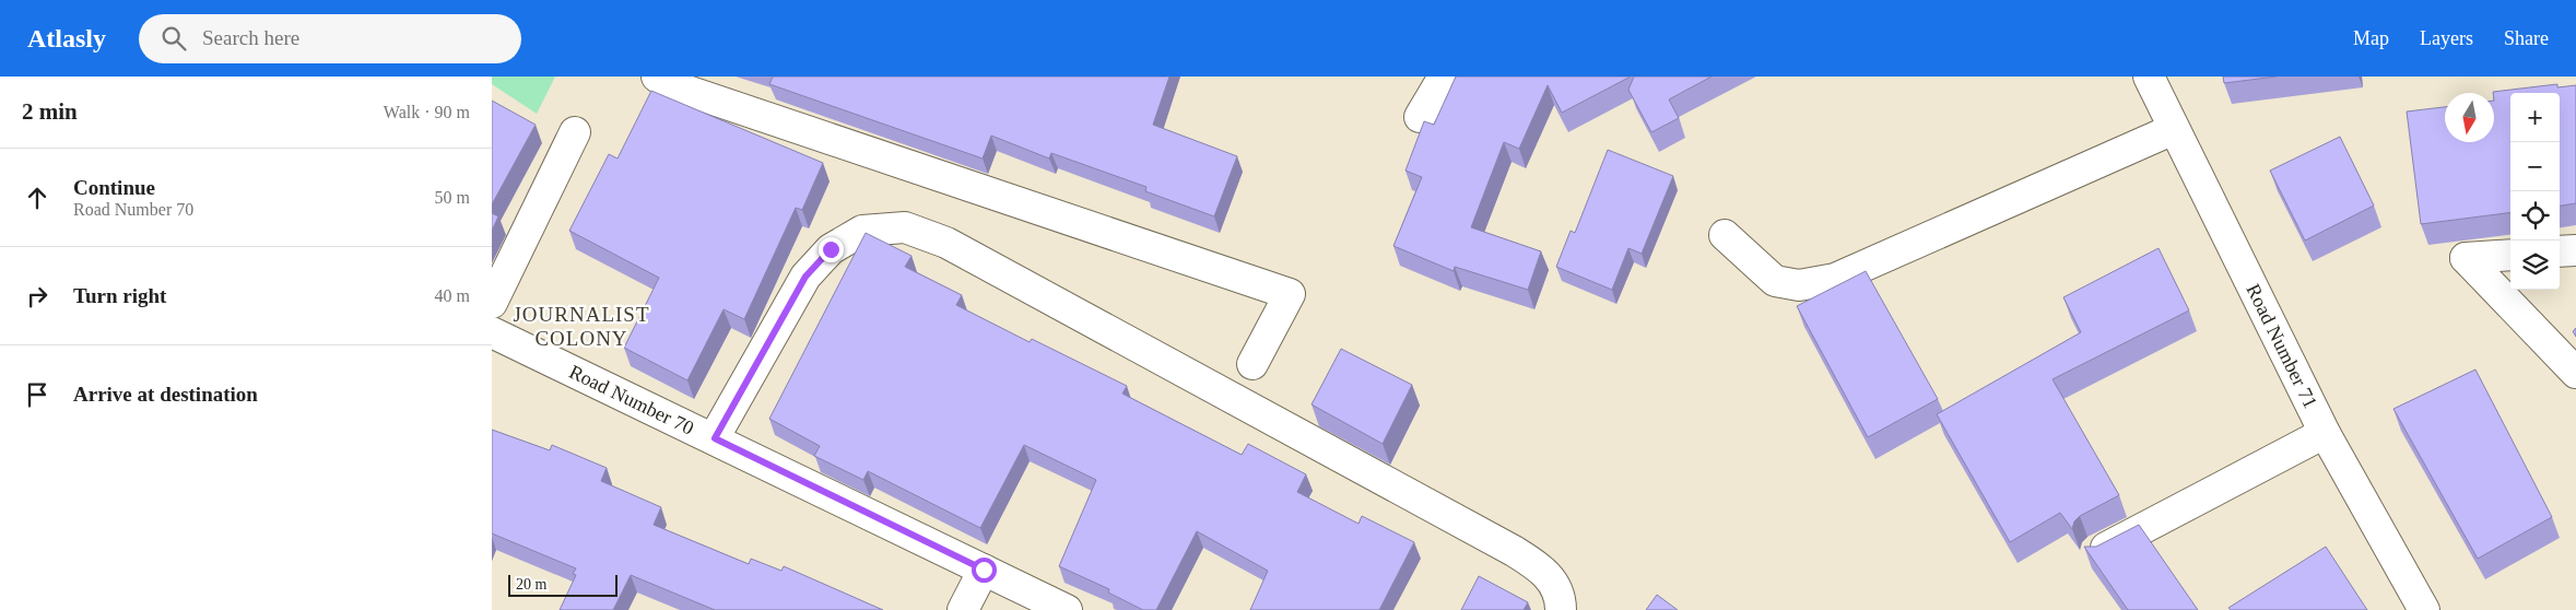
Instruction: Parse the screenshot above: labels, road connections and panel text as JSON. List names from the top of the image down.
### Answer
{
  "streets": {
    "street": ["Road Number 71", "Road Number 70"]
  },
  "districts": ["JOURNALIST COLONY"],
  "scale_bar": "20 m",
  "north": "bottom",
  "page": {
    "header": "Atlasly",
    "search": "Search here",
    "nav": ["Map", "Layers", "Share"],
    "heading": ["2 min", "Walk · 90 m"],
    "map_buttons": ["+", "−"],
    "list": [
      ["Continue", "Road Number 70", "50 m"],
      ["Turn right", "40 m"],
      "Arrive at destination"
    ],
    "scale": "20 m"
  }
}
